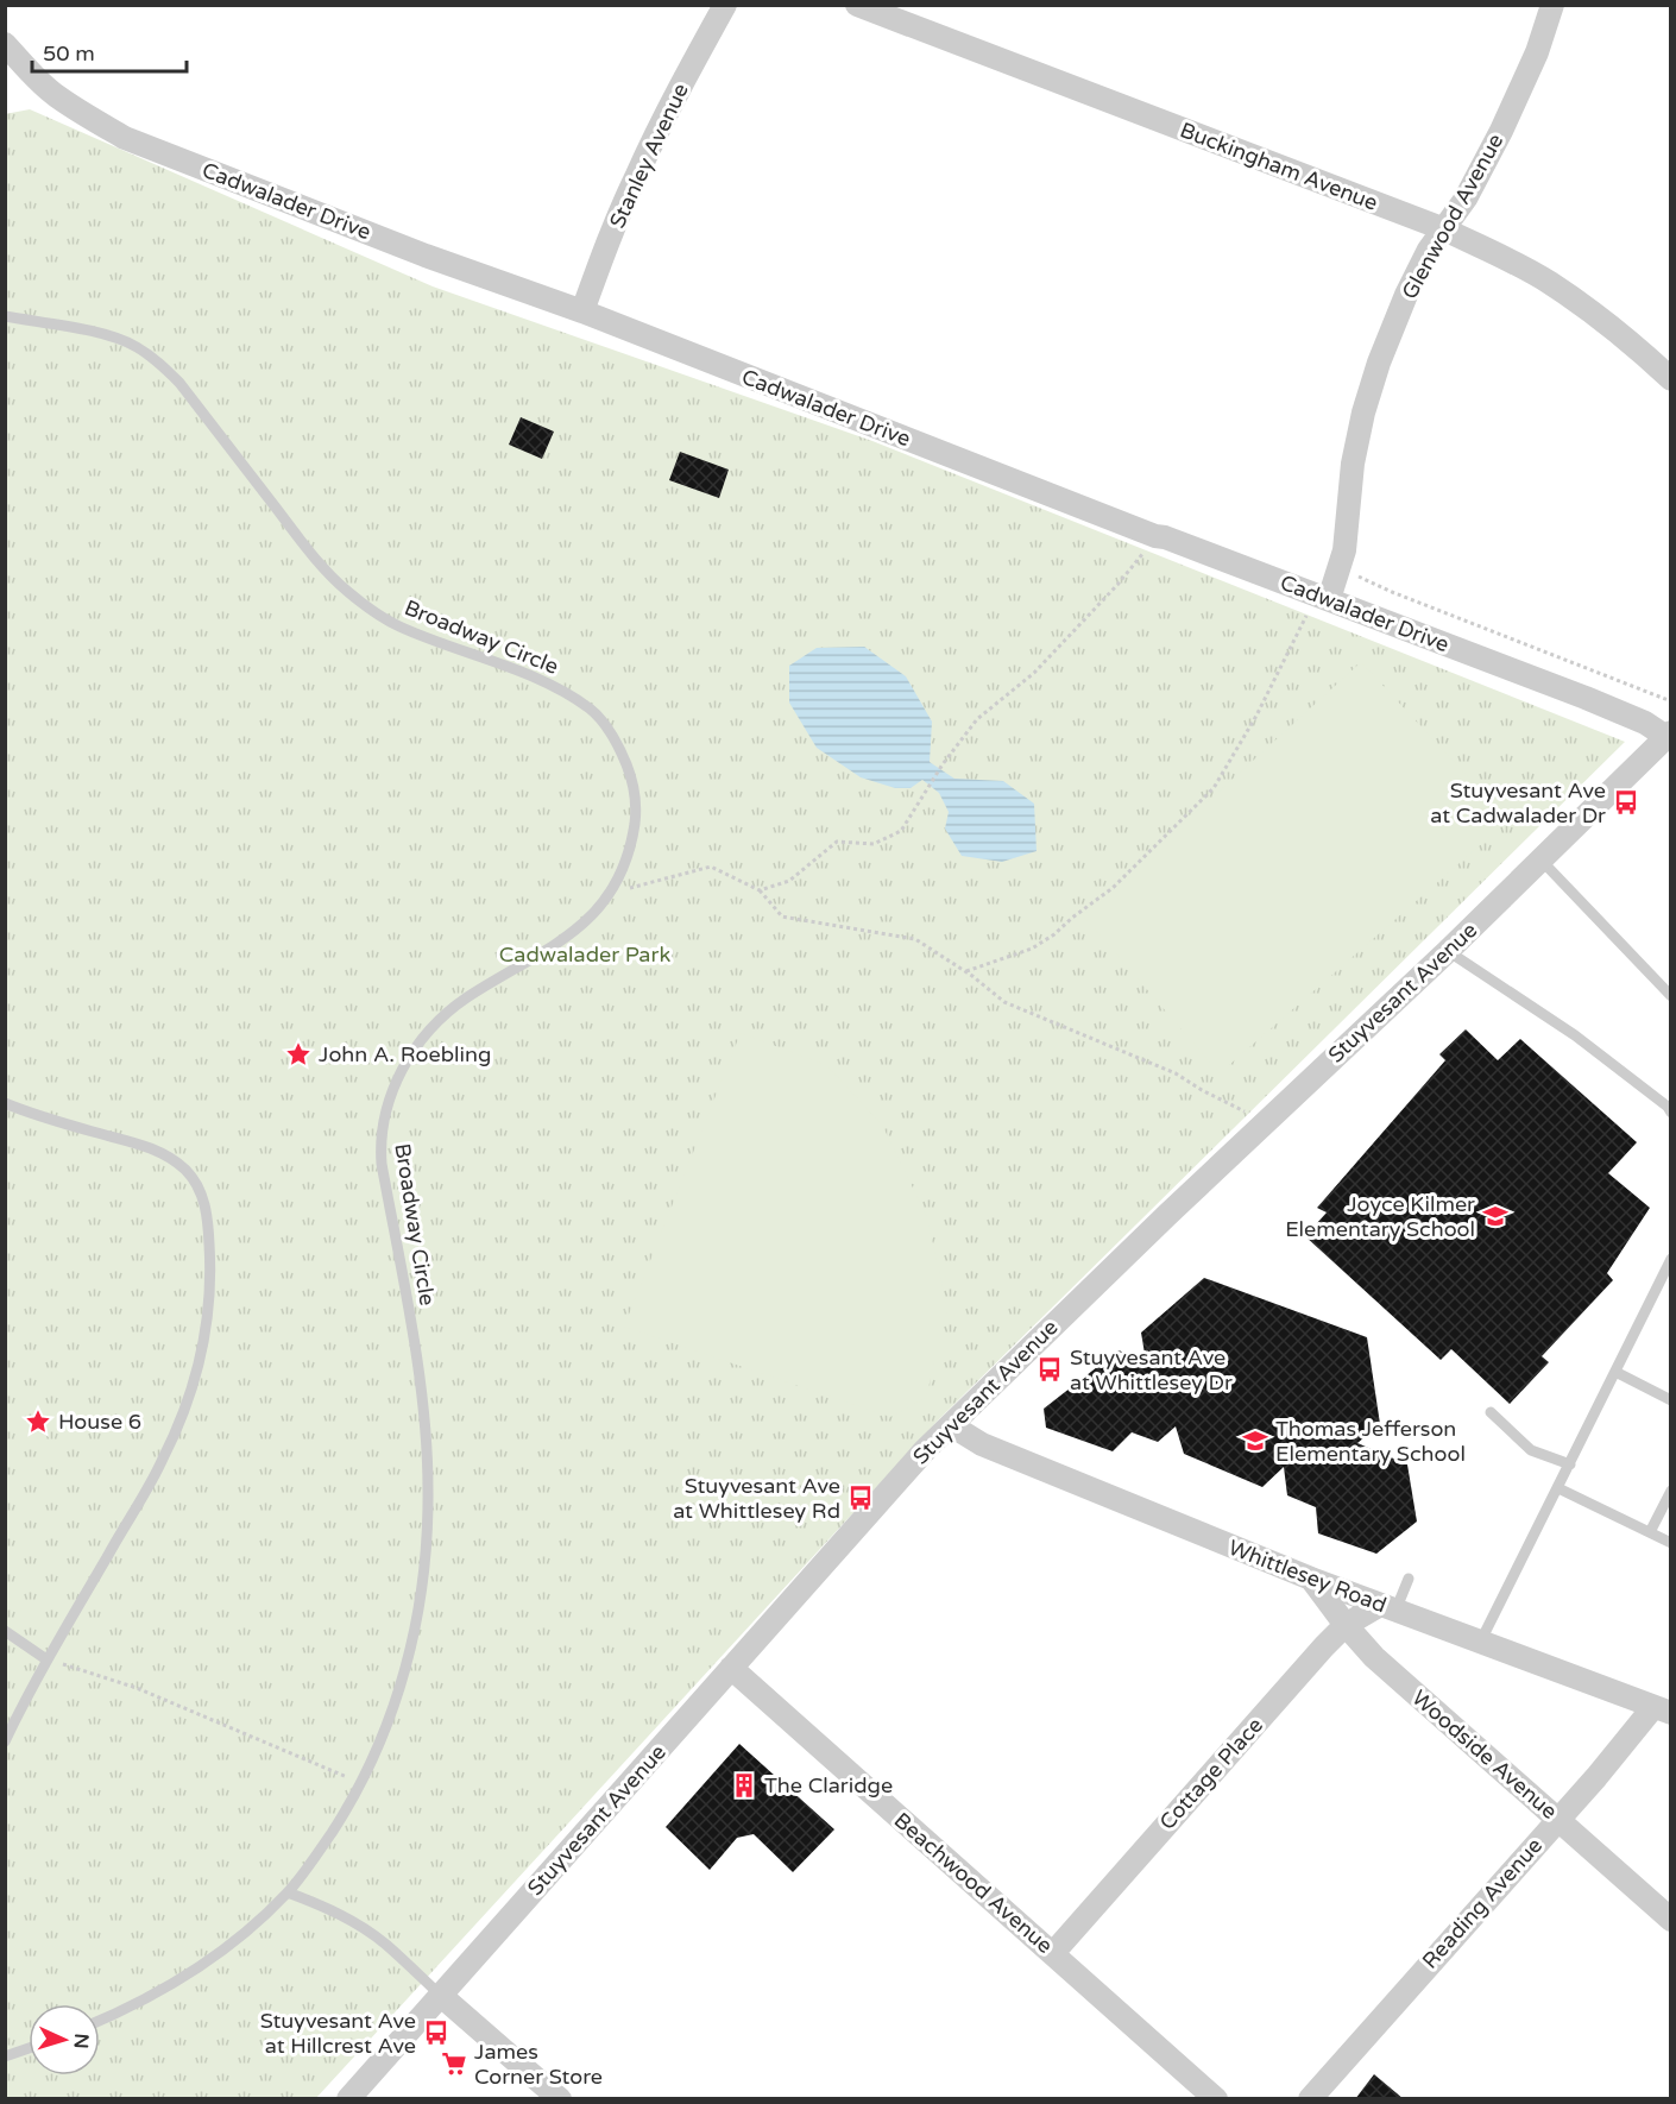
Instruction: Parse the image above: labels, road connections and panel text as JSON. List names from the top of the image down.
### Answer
{
  "streets": {
    "street": [
      "Stanley Avenue",
      "Buckingham Avenue",
      "Cadwalader Drive",
      "Glenwood Avenue",
      "Stuyvesant Avenue",
      "Whittlesey Road",
      "Woodside Avenue",
      "Cottage Place",
      "Beachwood Avenue",
      "Reading Avenue"
    ],
    "lane": ["Broadway Circle"]
  },
  "crossings": [
    ["Stanley Avenue", "Cadwalader Drive"],
    ["Buckingham Avenue", "Glenwood Avenue"],
    ["Cadwalader Drive", "Glenwood Avenue"],
    ["Cadwalader Drive", "Stuyvesant Avenue"],
    ["Stuyvesant Avenue", "Whittlesey Road"],
    ["Stuyvesant Avenue", "Beachwood Avenue"],
    ["Whittlesey Road", "Woodside Avenue"],
    ["Whittlesey Road", "Cottage Place"],
    ["Whittlesey Road", "Reading Avenue"],
    ["Woodside Avenue", "Cottage Place"],
    ["Woodside Avenue", "Reading Avenue"],
    ["Cottage Place", "Beachwood Avenue"]
  ],
  "parks": ["Cadwalader Park"],
  "places": {
    "bus stop": [
      "Stuyvesant Ave at Cadwalader Dr",
      "Stuyvesant Ave at Whittlesey Dr",
      "Stuyvesant Ave at Whittlesey Rd",
      "Stuyvesant Ave at Hillcrest Ave"
    ],
    "place": ["John A. Roebling", "House 6"],
    "school or university": ["Joyce Kilmer Elementary School", "Thomas Jefferson Elementary School"],
    "building": ["The Claridge"],
    "supermarket": ["James Corner Store"]
  },
  "scale_bar": "50 m",
  "north": "right"
}
